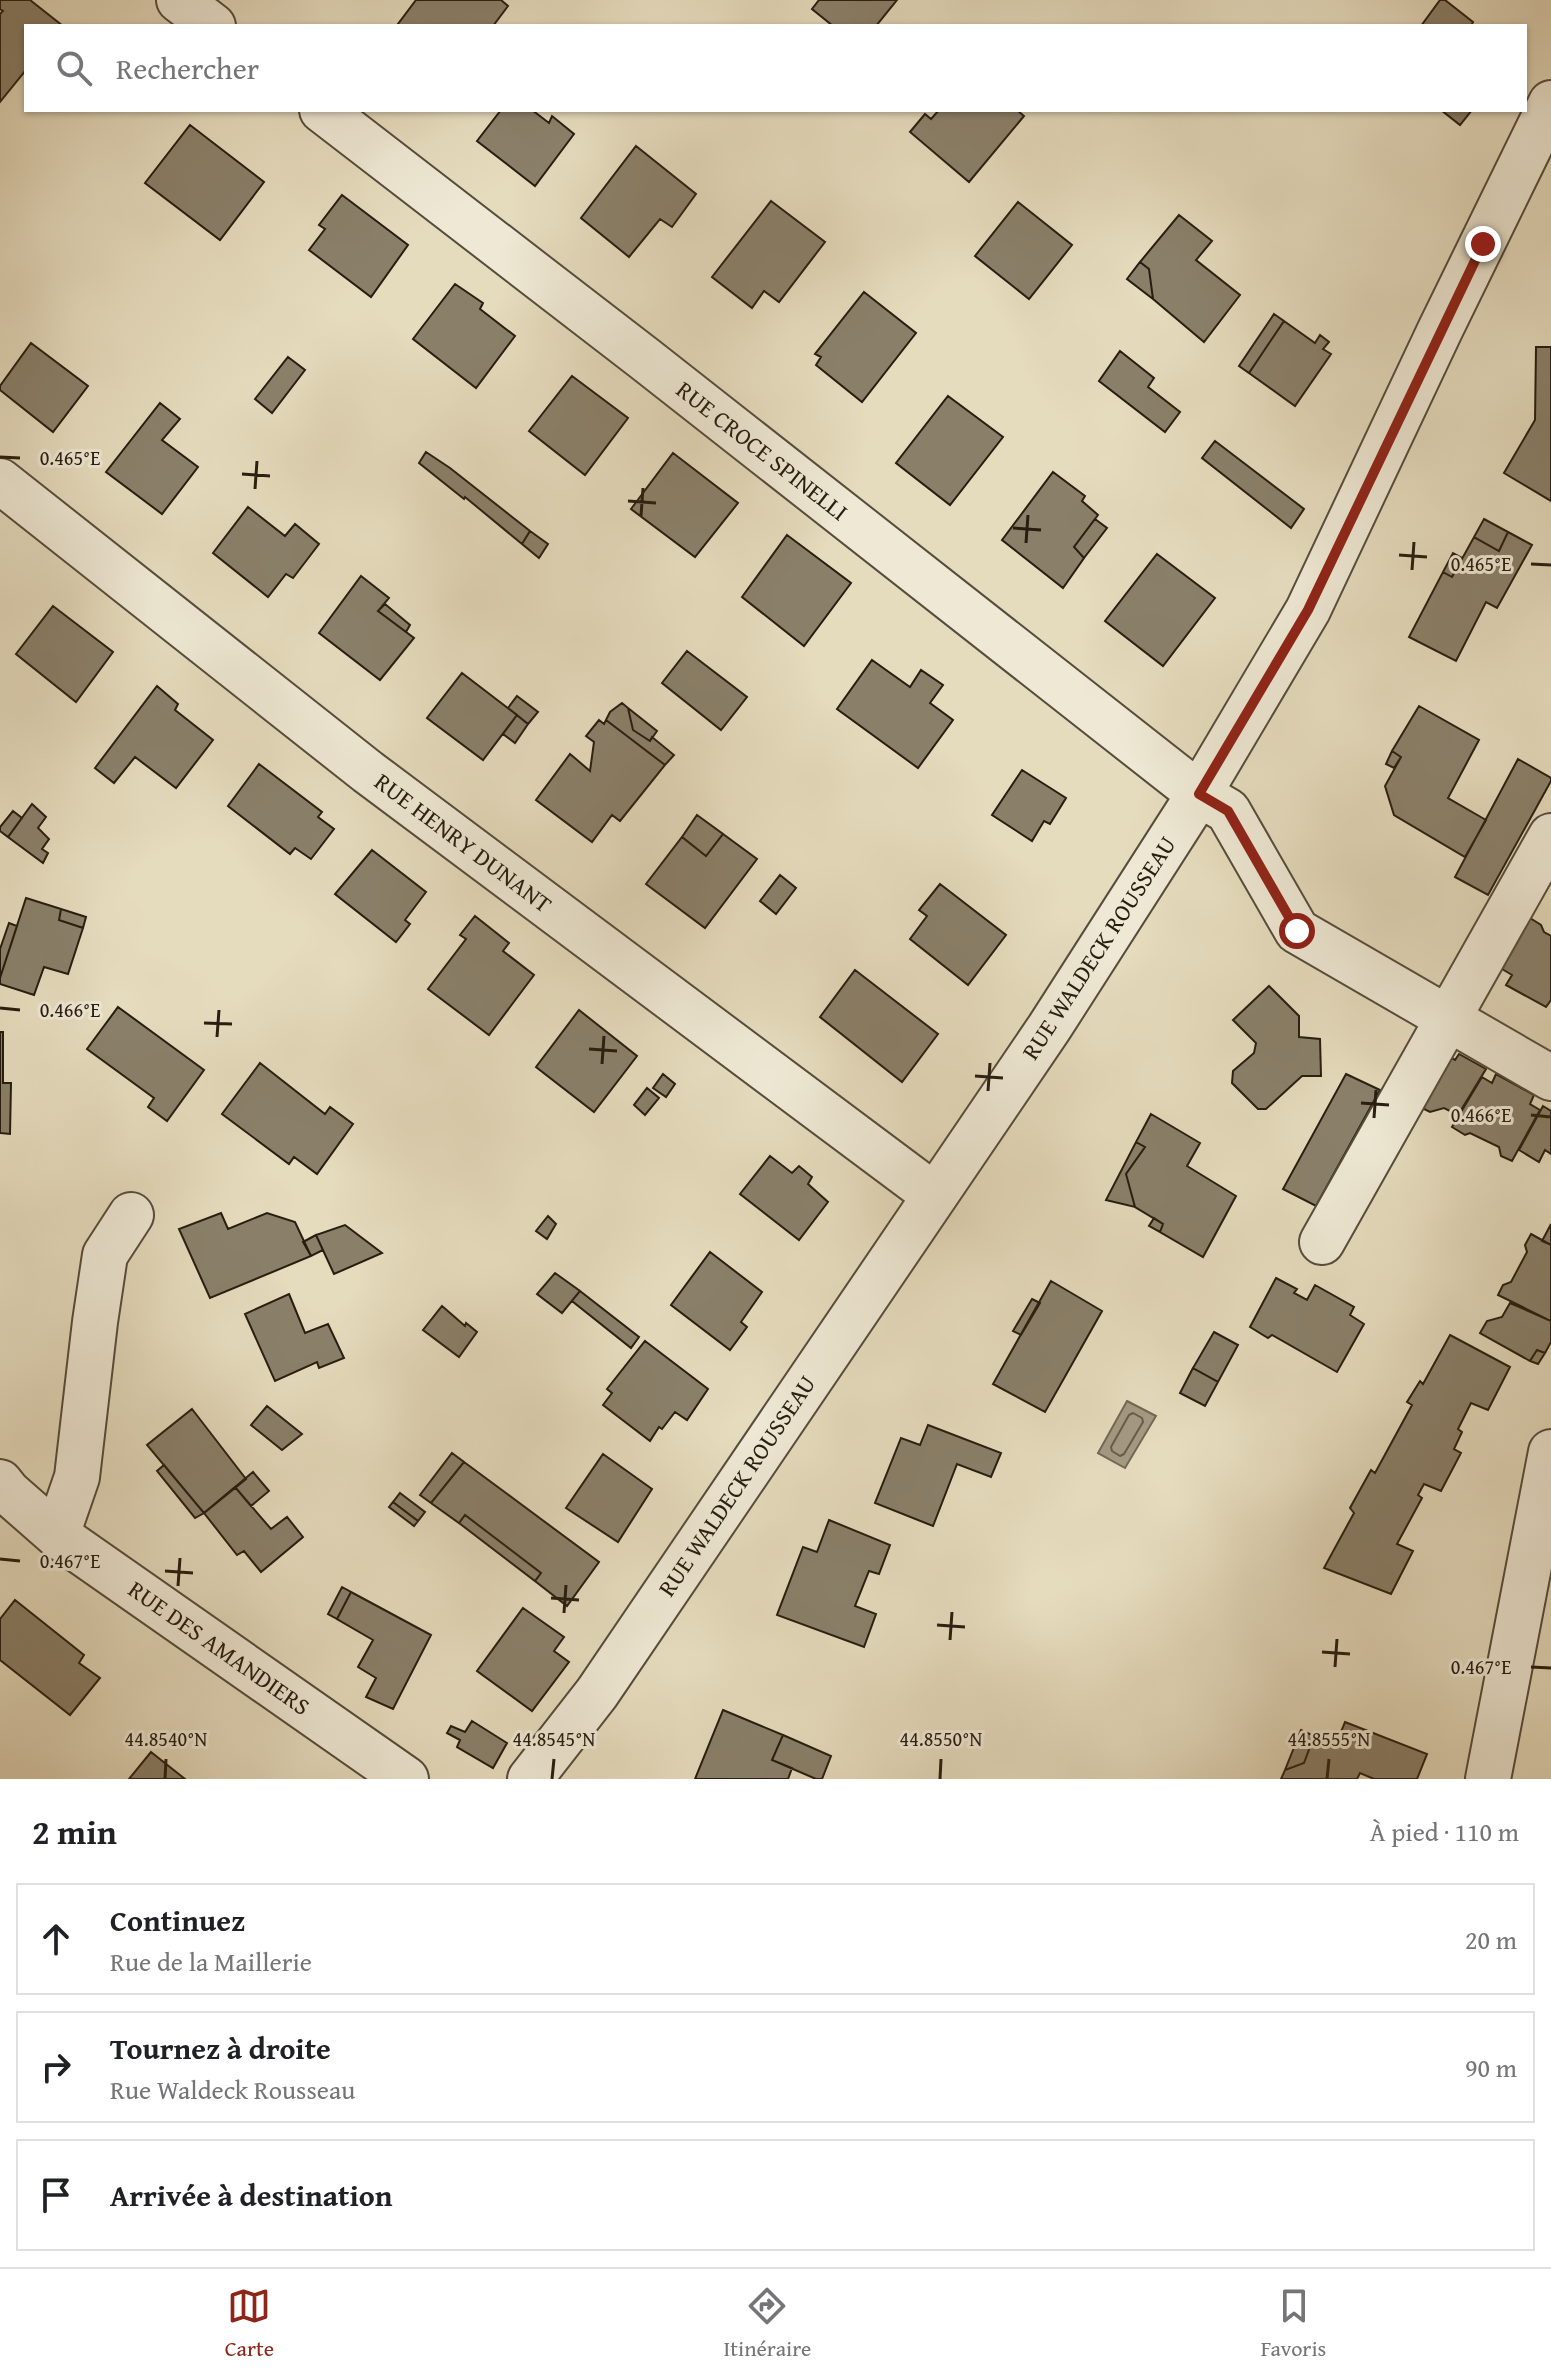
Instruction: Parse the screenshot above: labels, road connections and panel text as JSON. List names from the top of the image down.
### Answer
{
  "streets": {
    "street": [
      "RUE CROCE SPINELLI",
      "RUE HENRY DUNANT",
      "RUE WALDECK ROUSSEAU",
      "RUE DES AMANDIERS"
    ]
  },
  "crossings": [
    ["RUE CROCE SPINELLI", "RUE WALDECK ROUSSEAU"],
    ["RUE HENRY DUNANT", "RUE WALDECK ROUSSEAU"]
  ],
  "page": {
    "search": "Rechercher",
    "heading": ["2 min", "À pied · 110 m"],
    "list": [
      ["Continuez", "Rue de la Maillerie", "20 m"],
      ["Tournez à droite", "Rue Waldeck Rousseau", "90 m"],
      "Arrivée à destination"
    ],
    "nav": ["Carte", "Itinéraire", "Favoris"]
  },
  "coordinates": [
    "0.465°E",
    "0.466°E",
    "0.467°E",
    "44.8540°N",
    "44.8545°N",
    "44.8550°N",
    "44.8555°N"
  ]
}
